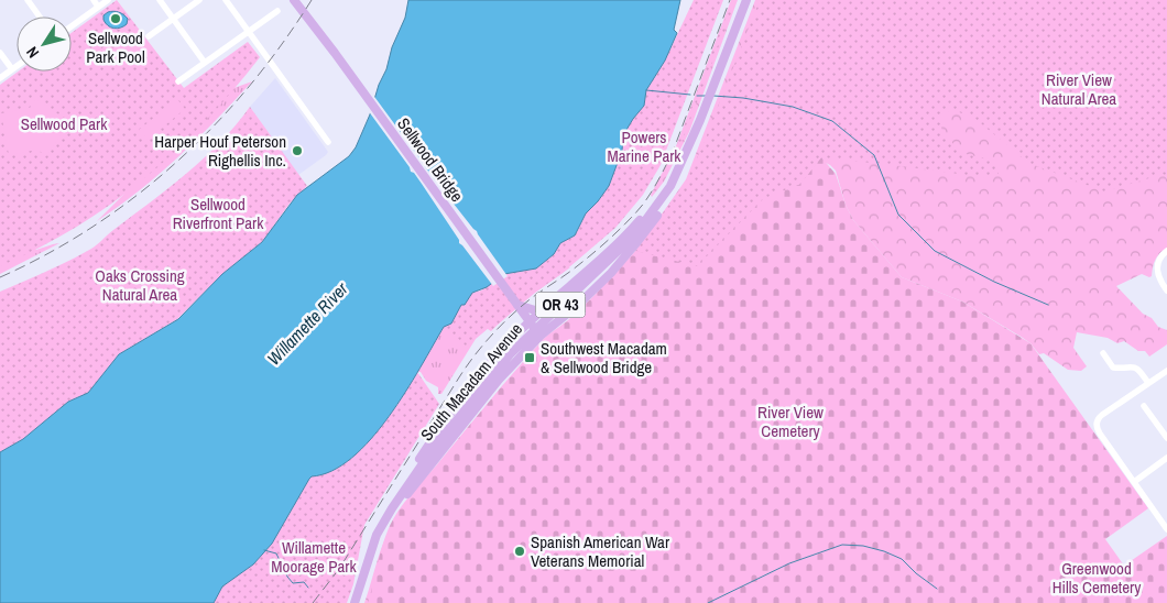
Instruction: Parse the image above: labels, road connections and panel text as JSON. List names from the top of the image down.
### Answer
{
  "streets": {
    "main road": ["Sellwood Bridge", "OR 43", "South Macadam Avenue"]
  },
  "water": ["Willamette River"],
  "parks": [
    "River View Natural Area",
    "Sellwood Park",
    "Powers Marine Park",
    "Sellwood Riverfront Park",
    "Oaks Crossing Natural Area",
    "River View Cemetery",
    "Willamette Moorage Park",
    "Greenwood Hills Cemetery"
  ],
  "places": {
    "other": ["Sellwood Park Pool", "Harper Houf Peterson Righellis Inc.", "Spanish American War Veterans Memorial"],
    "transit": ["Southwest Macadam & Sellwood Bridge"]
  },
  "north": "bottom left"
}
